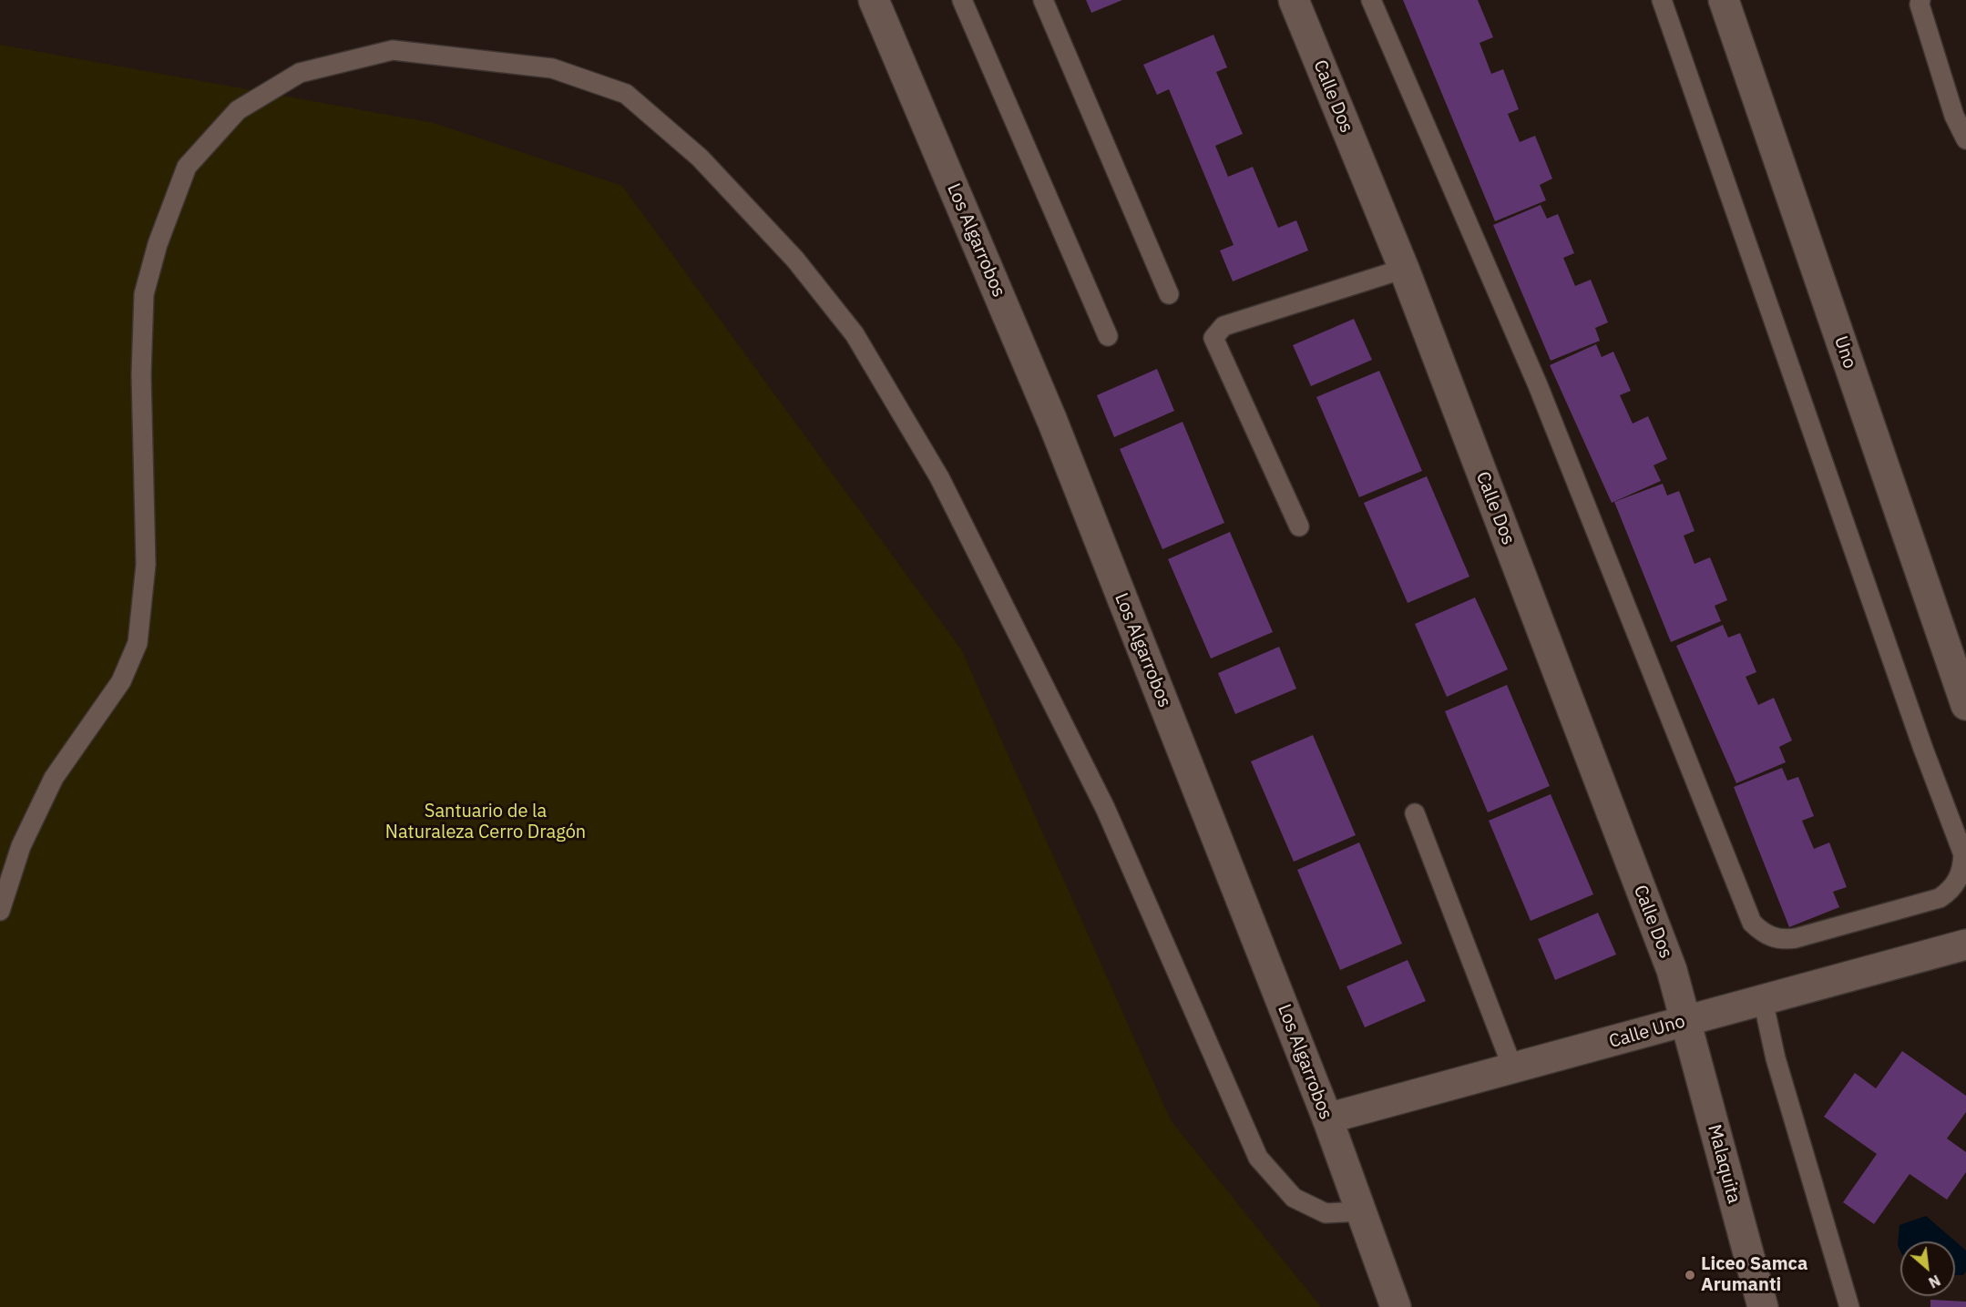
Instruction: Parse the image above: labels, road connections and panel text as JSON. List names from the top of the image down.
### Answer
{
  "streets": {
    "street": [
      "Calle Dos",
      "Los Algarrobos",
      "Uno",
      "Calle Uno",
      "Malaquita"
    ]
  },
  "crossings": [
    ["Calle Dos", "Calle Uno"],
    ["Calle Dos", "Malaquita"],
    ["Los Algarrobos", "Calle Uno"],
    ["Calle Uno", "Malaquita"]
  ],
  "parks": ["Santuario de la Naturaleza Cerro Dragón"],
  "places": ["Liceo Samca Arumanti"],
  "north": "bottom right"
}
